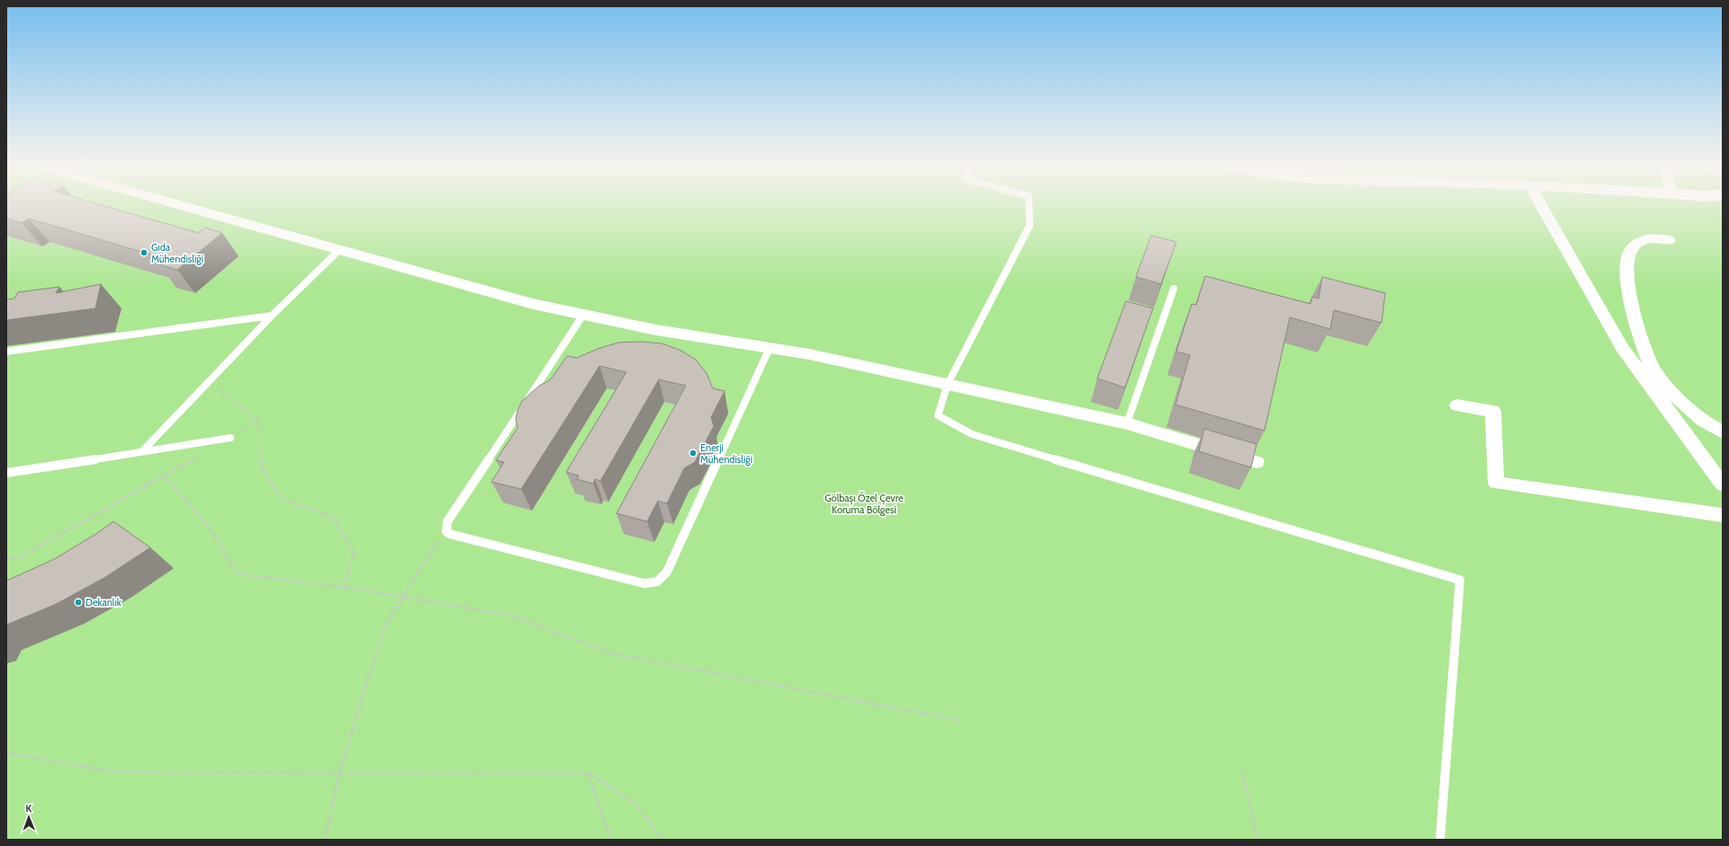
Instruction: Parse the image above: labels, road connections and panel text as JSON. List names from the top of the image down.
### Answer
{
  "parks": ["Gölbaşı Özel Çevre Koruma Bölgesi"],
  "places": ["Gıda Mühendisliği", "Enerji Mühendisliği", "Dekanlık"],
  "north": "top"
}
